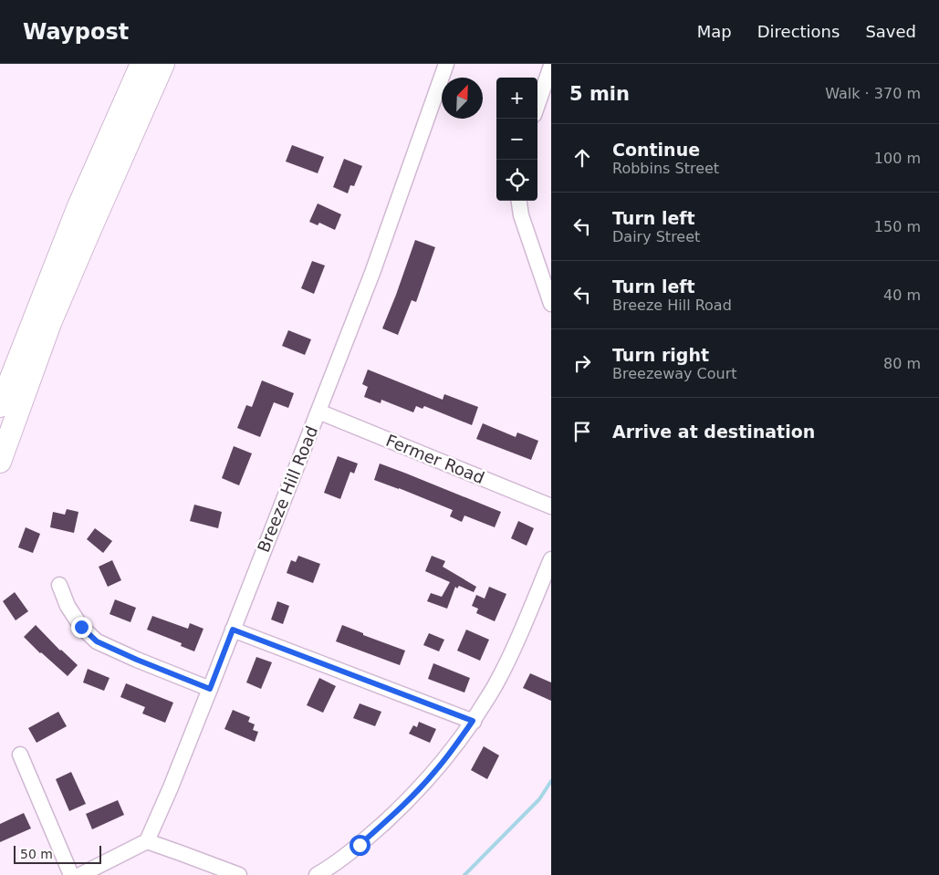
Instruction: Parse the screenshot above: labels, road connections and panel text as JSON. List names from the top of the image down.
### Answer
{
  "streets": {
    "street": ["Fermer Road", "Breeze Hill Road"]
  },
  "crossings": [
    ["Fermer Road", "Breeze Hill Road"]
  ],
  "scale_bar": "50 m",
  "north": "top right",
  "page": {
    "header": "Waypost",
    "nav": ["Map", "Directions", "Saved"],
    "heading": ["5 min", "Walk · 370 m"],
    "map_buttons": ["+", "−"],
    "list": [
      ["Continue", "Robbins Street", "100 m"],
      ["Turn left", "Dairy Street", "150 m"],
      ["Turn left", "Breeze Hill Road", "40 m"],
      ["Turn right", "Breezeway Court", "80 m"],
      "Arrive at destination"
    ],
    "scale": "50 m"
  }
}
